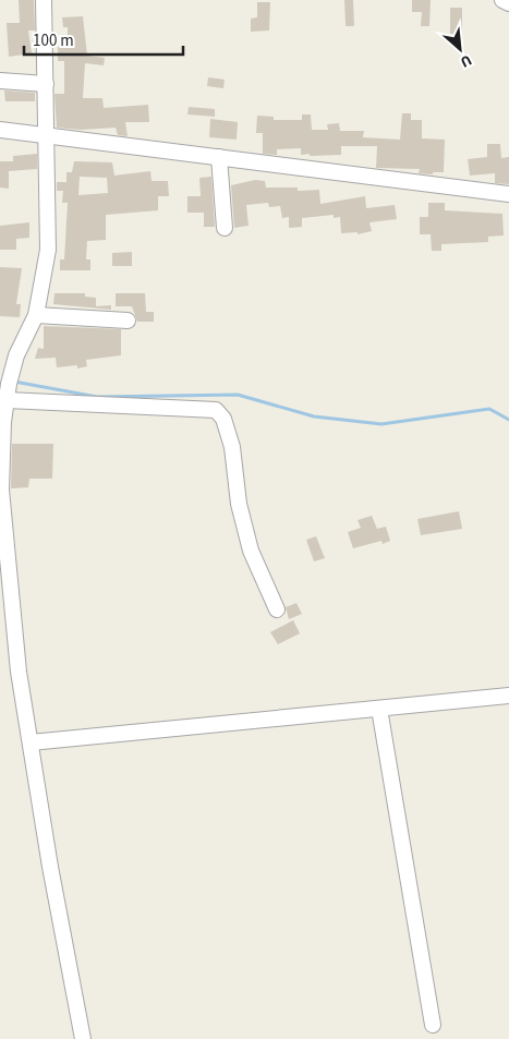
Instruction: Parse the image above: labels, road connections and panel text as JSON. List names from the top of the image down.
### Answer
{
  "scale_bar": "100 m",
  "north": "bottom right"
}
